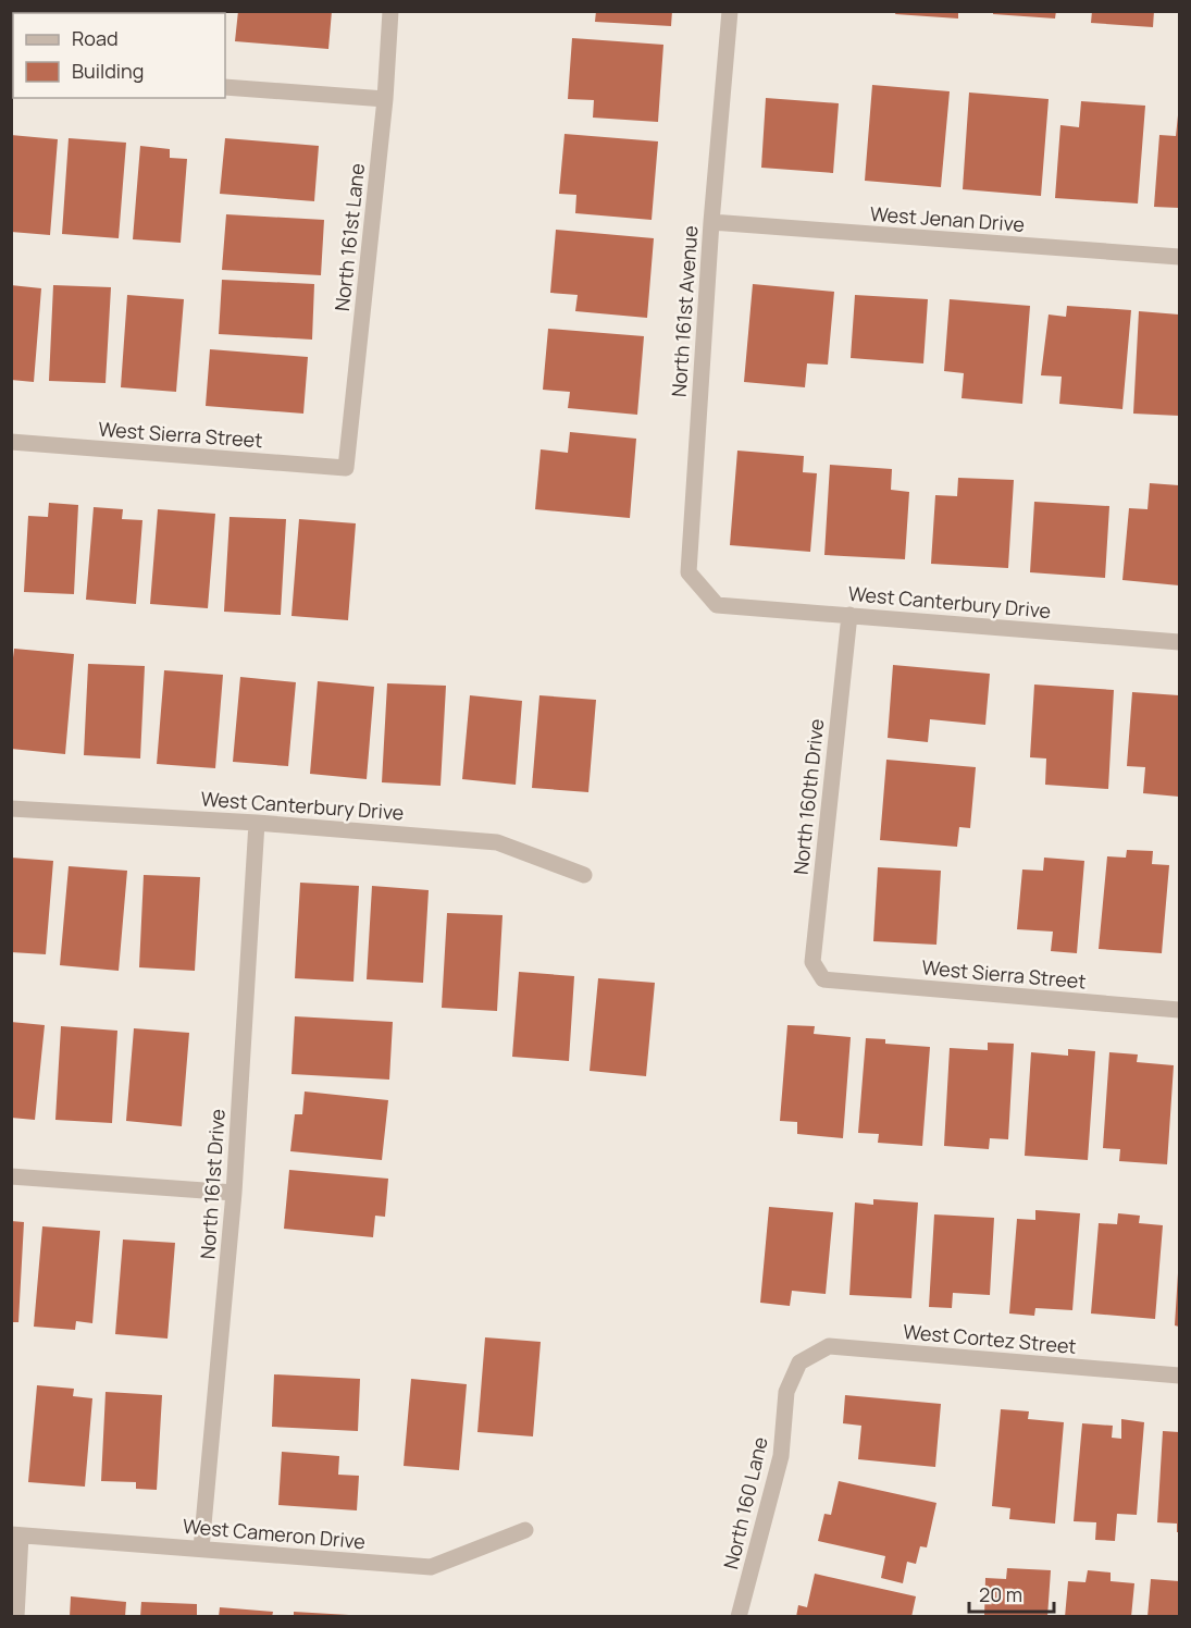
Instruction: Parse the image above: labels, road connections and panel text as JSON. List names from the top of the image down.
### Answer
{
  "streets": {
    "street": [
      "West Jenan Drive",
      "North 161st Lane",
      "North 161st Avenue",
      "West Sierra Street",
      "West Canterbury Drive",
      "North 160th Drive",
      "North 161st Drive",
      "West Cortez Street",
      "North 160 Lane",
      "West Cameron Drive"
    ]
  },
  "crossings": [
    ["West Jenan Drive", "North 161st Avenue"],
    ["North 161st Lane", "West Sierra Street"],
    ["North 161st Avenue", "West Canterbury Drive"],
    ["West Sierra Street", "North 160th Drive"],
    ["West Canterbury Drive", "North 160th Drive"],
    ["West Canterbury Drive", "North 161st Drive"],
    ["North 161st Drive", "West Cameron Drive"],
    ["West Cortez Street", "North 160 Lane"]
  ],
  "legend": ["Road", "Building"],
  "scale_bar": "20 m"
}
